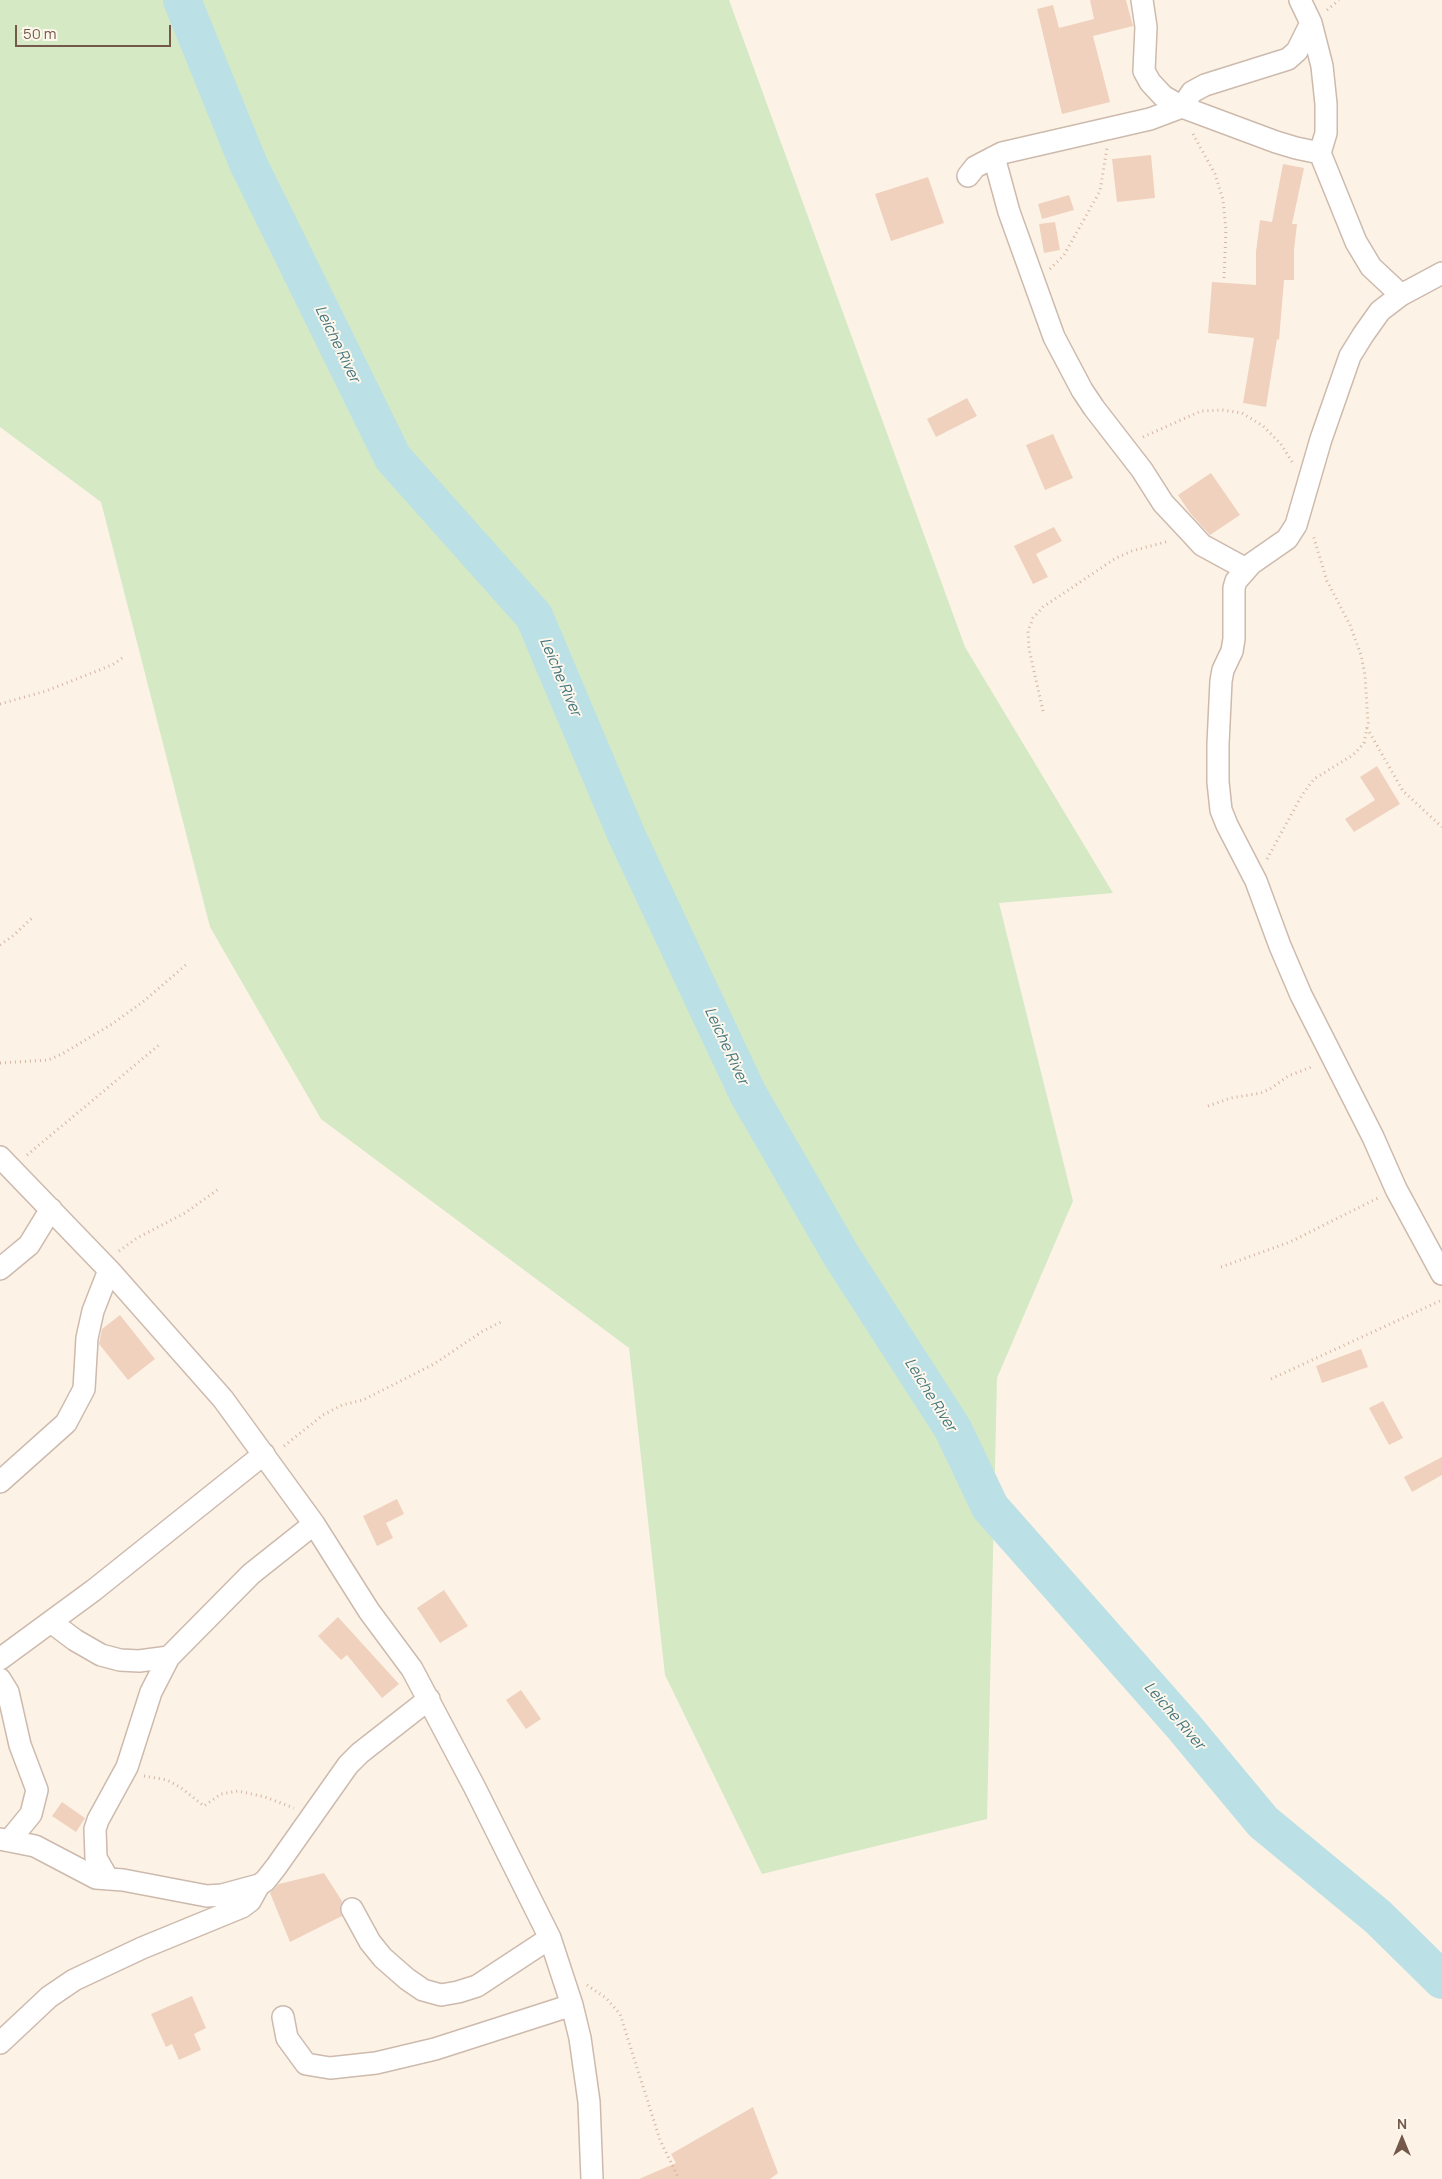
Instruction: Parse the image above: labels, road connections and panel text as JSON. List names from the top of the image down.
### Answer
{
  "water": ["Leiche River"],
  "scale_bar": "50 m",
  "north": "top"
}
